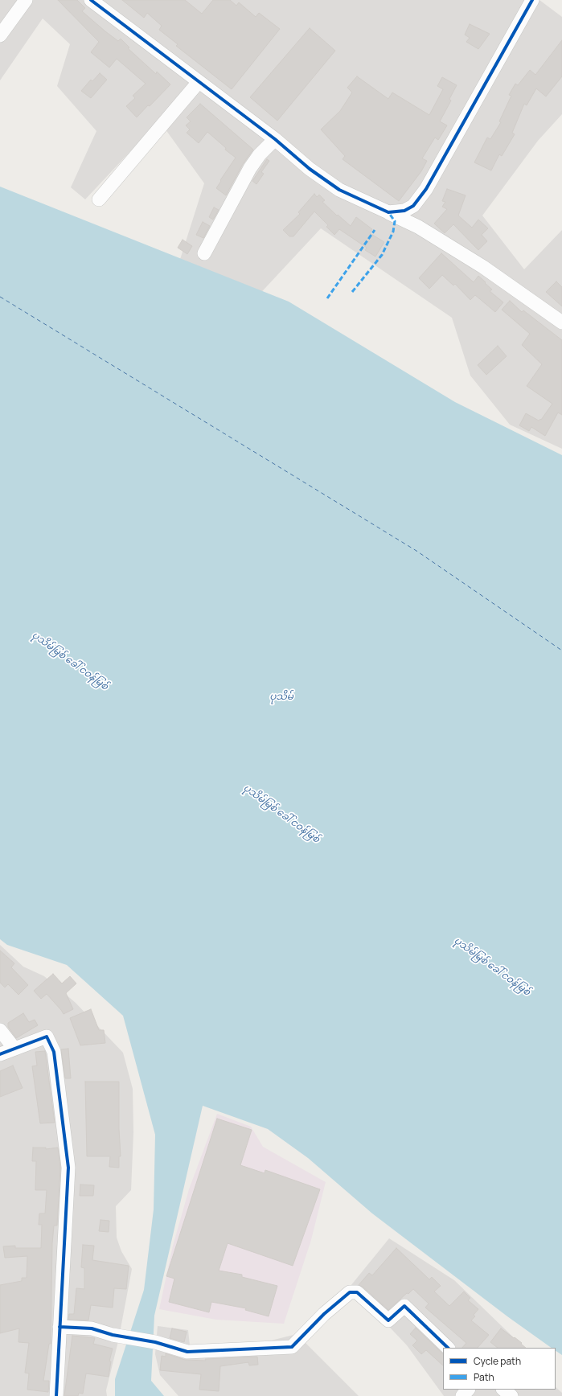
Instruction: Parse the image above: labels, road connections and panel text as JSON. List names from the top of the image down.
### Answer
{
  "water": ["ပုသိမ်မြစ် ခေါ် ငဝန်မြစ်", "ပုသိမ်"],
  "legend": ["Cycle path", "Path"]
}
